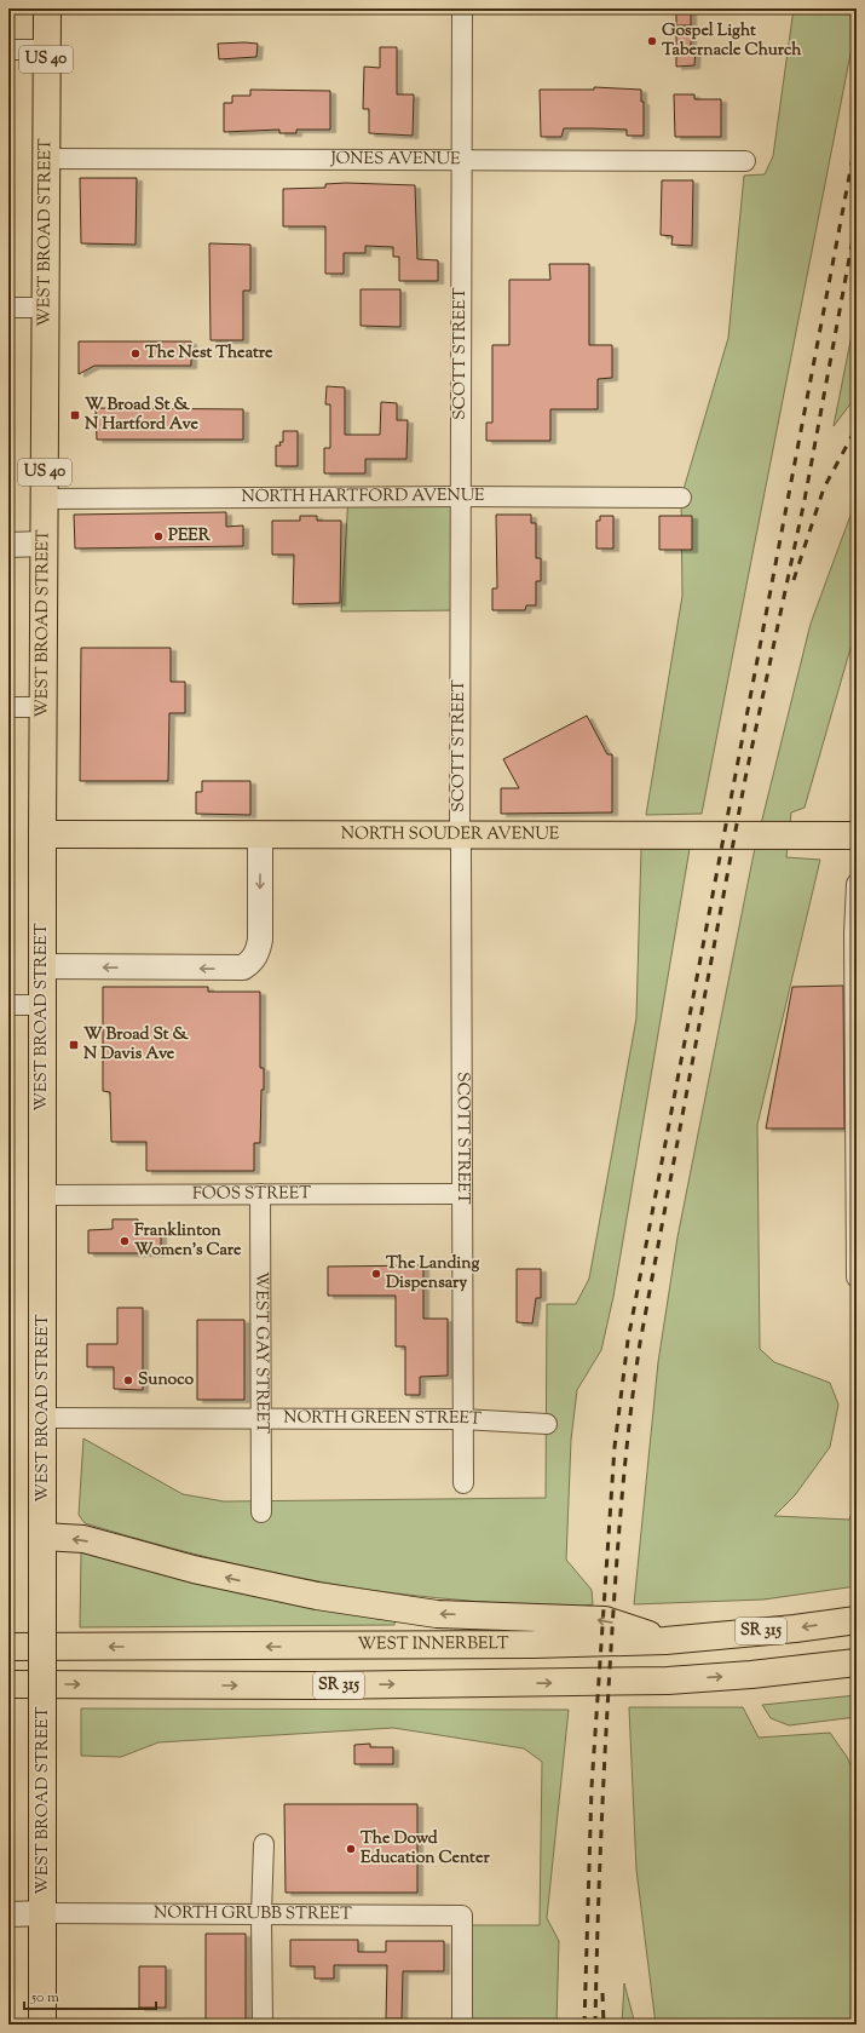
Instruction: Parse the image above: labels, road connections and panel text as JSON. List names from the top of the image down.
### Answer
{
  "streets": {
    "main road": [
      "US 40",
      "WEST BROAD STREET",
      "NORTH SOUDER AVENUE",
      "SR 315",
      "WEST INNERBELT"
    ],
    "street": [
      "JONES AVENUE",
      "SCOTT STREET",
      "NORTH HARTFORD AVENUE",
      "FOOS STREET",
      "WEST GAY STREET",
      "NORTH GREEN STREET",
      "NORTH GRUBB STREET"
    ]
  },
  "crossings": [
    ["JONES AVENUE", "WEST BROAD STREET"],
    ["JONES AVENUE", "SCOTT STREET"],
    ["WEST BROAD STREET", "NORTH HARTFORD AVENUE"],
    ["WEST BROAD STREET", "NORTH SOUDER AVENUE"],
    ["WEST BROAD STREET", "FOOS STREET"],
    ["WEST BROAD STREET", "NORTH GREEN STREET"],
    ["WEST BROAD STREET", "NORTH GRUBB STREET"],
    ["SCOTT STREET", "NORTH HARTFORD AVENUE"],
    ["SCOTT STREET", "NORTH SOUDER AVENUE"],
    ["SCOTT STREET", "FOOS STREET"],
    ["SCOTT STREET", "NORTH GREEN STREET"],
    ["FOOS STREET", "WEST GAY STREET"],
    ["WEST GAY STREET", "NORTH GREEN STREET"]
  ],
  "places": {
    "other": [
      "Gospel Light Tabernacle Church",
      "The Nest Theatre",
      "PEER",
      "Franklinton Women's Care",
      "The Landing Dispensary",
      "Sunoco",
      "The Dowd Education Center"
    ],
    "transit": ["W Broad St & N Hartford Ave", "W Broad St & N Davis Ave"]
  },
  "scale_bar": "50 m"
}
